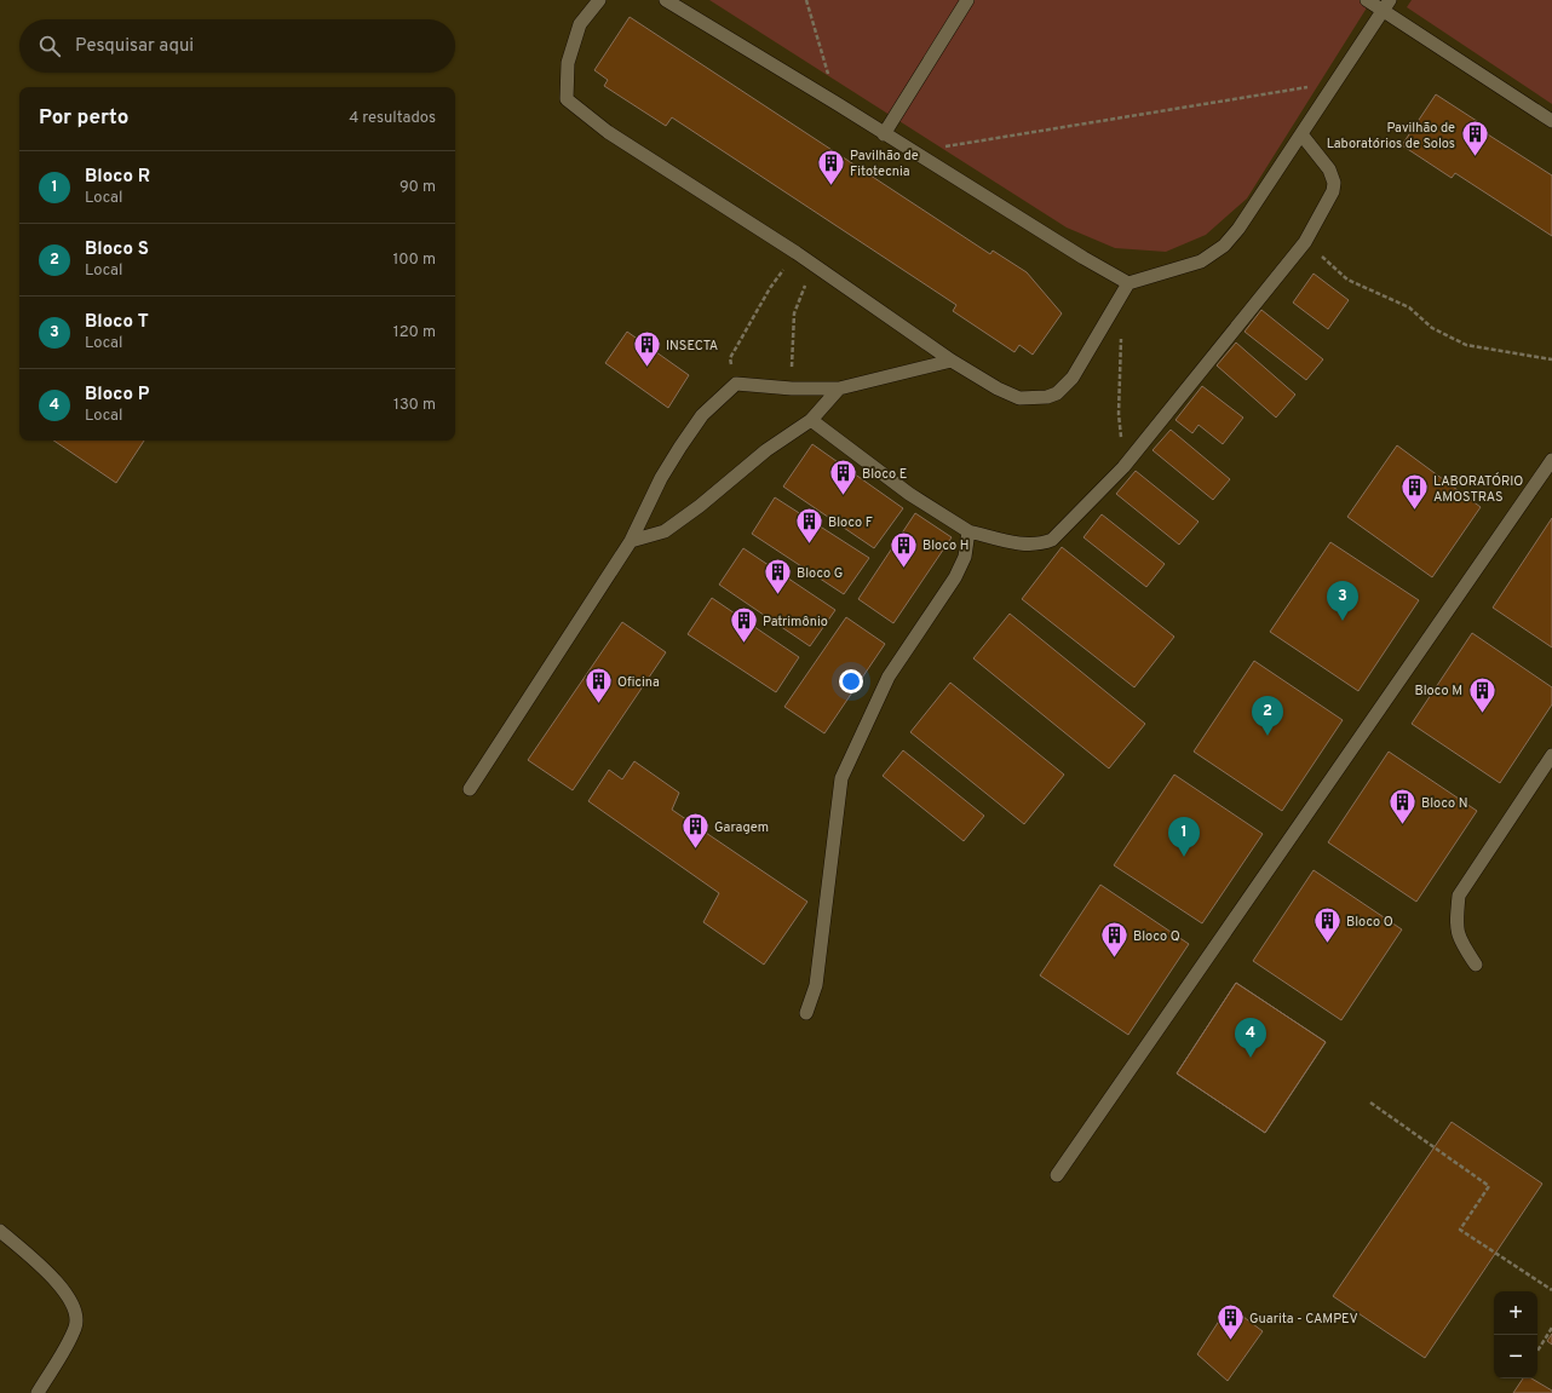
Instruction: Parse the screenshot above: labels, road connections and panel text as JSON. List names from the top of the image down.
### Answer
{
  "places": {
    "building": [
      "Pavilhão de Laboratórios de Solos",
      "Pavilhão de Fitotecnia",
      "INSECTA",
      "Bloco E",
      "LABORATÓRIO AMOSTRAS",
      "Bloco F",
      "Bloco H",
      "Bloco G",
      "Patrimônio",
      "Oficina",
      "Bloco M",
      "Bloco N",
      "Garagem",
      "Bloco O",
      "Bloco Q",
      "Guarita - CAMPEV"
    ]
  },
  "page": {
    "search": "Pesquisar aqui",
    "heading": ["Por perto", "4 resultados"],
    "list": [
      {
        "mark": "1",
        "name": "Bloco R",
        "note": "Local",
        "value": "90 m"
      },
      {
        "mark": "2",
        "name": "Bloco S",
        "note": "Local",
        "value": "100 m"
      },
      {
        "mark": "3",
        "name": "Bloco T",
        "note": "Local",
        "value": "120 m"
      },
      {
        "mark": "4",
        "name": "Bloco P",
        "note": "Local",
        "value": "130 m"
      }
    ],
    "pins": [
      "3",
      "2",
      "1",
      "4"
    ],
    "map_buttons": ["+", "−"]
  }
}
